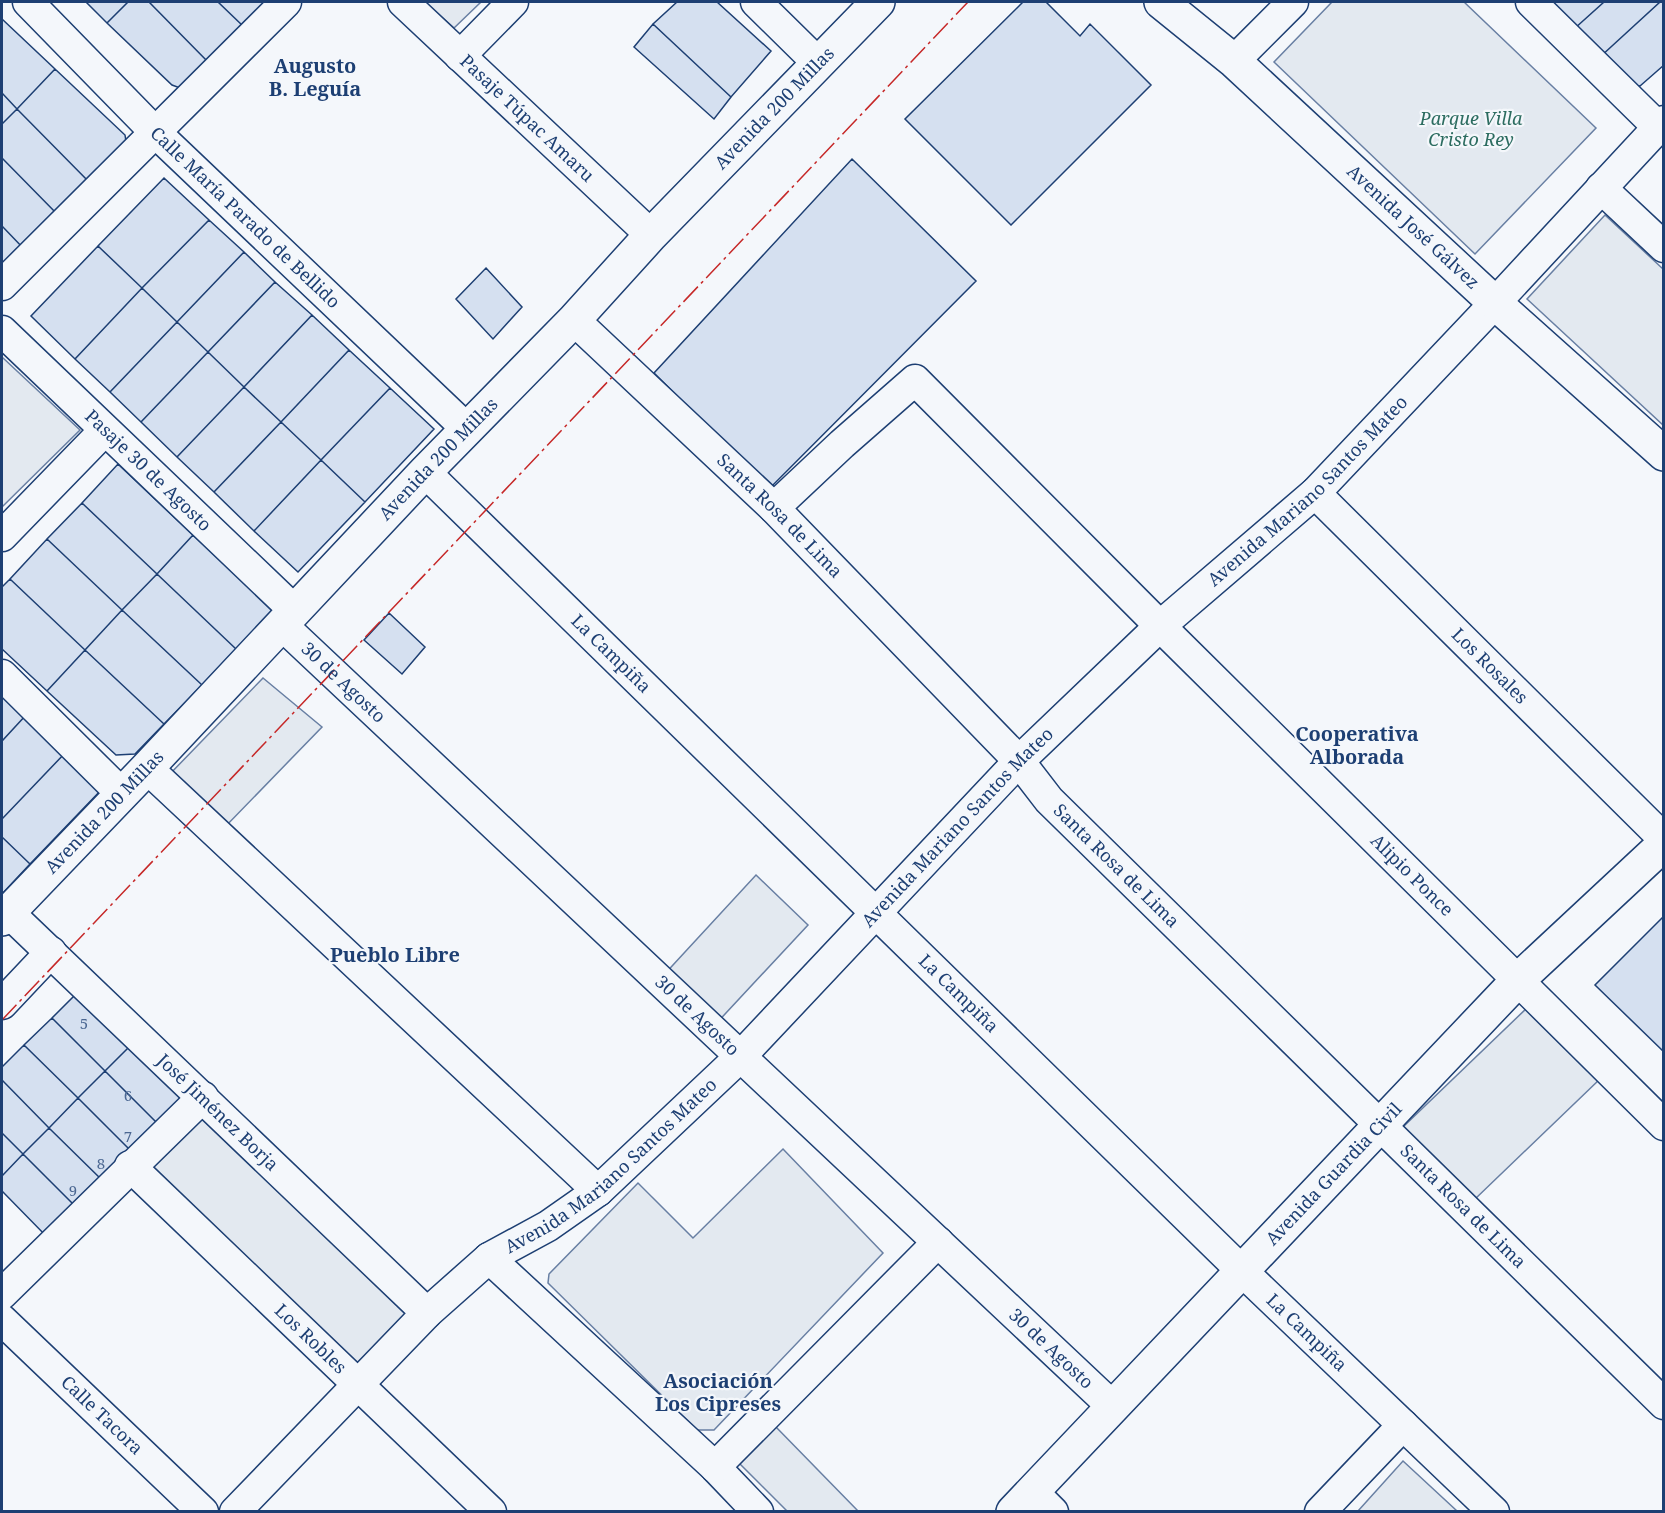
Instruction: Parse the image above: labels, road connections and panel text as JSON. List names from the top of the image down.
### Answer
{
  "streets": {
    "street": [
      "Avenida 200 Millas",
      "Pasaje Túpac Amaru",
      "Calle María Parado de Bellido",
      "Avenida José Gálvez",
      "Pasaje 30 de Agosto",
      "Avenida Mariano Santos Mateo",
      "Santa Rosa de Lima",
      "La Campiña",
      "Los Rosales",
      "30 de Agosto",
      "Alipio Ponce",
      "José Jiménez Borja",
      "Avenida Guardia Civil",
      "Los Robles",
      "Calle Tacora"
    ]
  },
  "crossings": [
    ["Avenida 200 Millas", "Pasaje Túpac Amaru"],
    ["Avenida 200 Millas", "Calle María Parado de Bellido"],
    ["Avenida 200 Millas", "Pasaje 30 de Agosto"],
    ["Avenida 200 Millas", "Santa Rosa de Lima"],
    ["Avenida 200 Millas", "La Campiña"],
    ["Avenida 200 Millas", "30 de Agosto"],
    ["Avenida 200 Millas", "José Jiménez Borja"],
    ["Avenida José Gálvez", "Avenida Mariano Santos Mateo"],
    ["Pasaje 30 de Agosto", "30 de Agosto"],
    ["Avenida Mariano Santos Mateo", "Santa Rosa de Lima"],
    ["Avenida Mariano Santos Mateo", "La Campiña"],
    ["Avenida Mariano Santos Mateo", "Los Rosales"],
    ["Avenida Mariano Santos Mateo", "30 de Agosto"],
    ["Avenida Mariano Santos Mateo", "Alipio Ponce"],
    ["Avenida Mariano Santos Mateo", "José Jiménez Borja"],
    ["Avenida Mariano Santos Mateo", "Los Robles"],
    ["Santa Rosa de Lima", "Alipio Ponce"],
    ["Santa Rosa de Lima", "Avenida Guardia Civil"],
    ["La Campiña", "Avenida Guardia Civil"],
    ["Los Rosales", "Avenida Guardia Civil"],
    ["30 de Agosto", "Avenida Guardia Civil"],
    ["Alipio Ponce", "Avenida Guardia Civil"]
  ],
  "districts": [
    "Augusto B. Leguía",
    "Cooperativa Alborada",
    "Pueblo Libre",
    "Asociación Los Cipreses"
  ],
  "parks": ["Parque Villa Cristo Rey"],
  "house_numbers": [
    "5",
    "6",
    "7",
    "8",
    "9"
  ]
}
